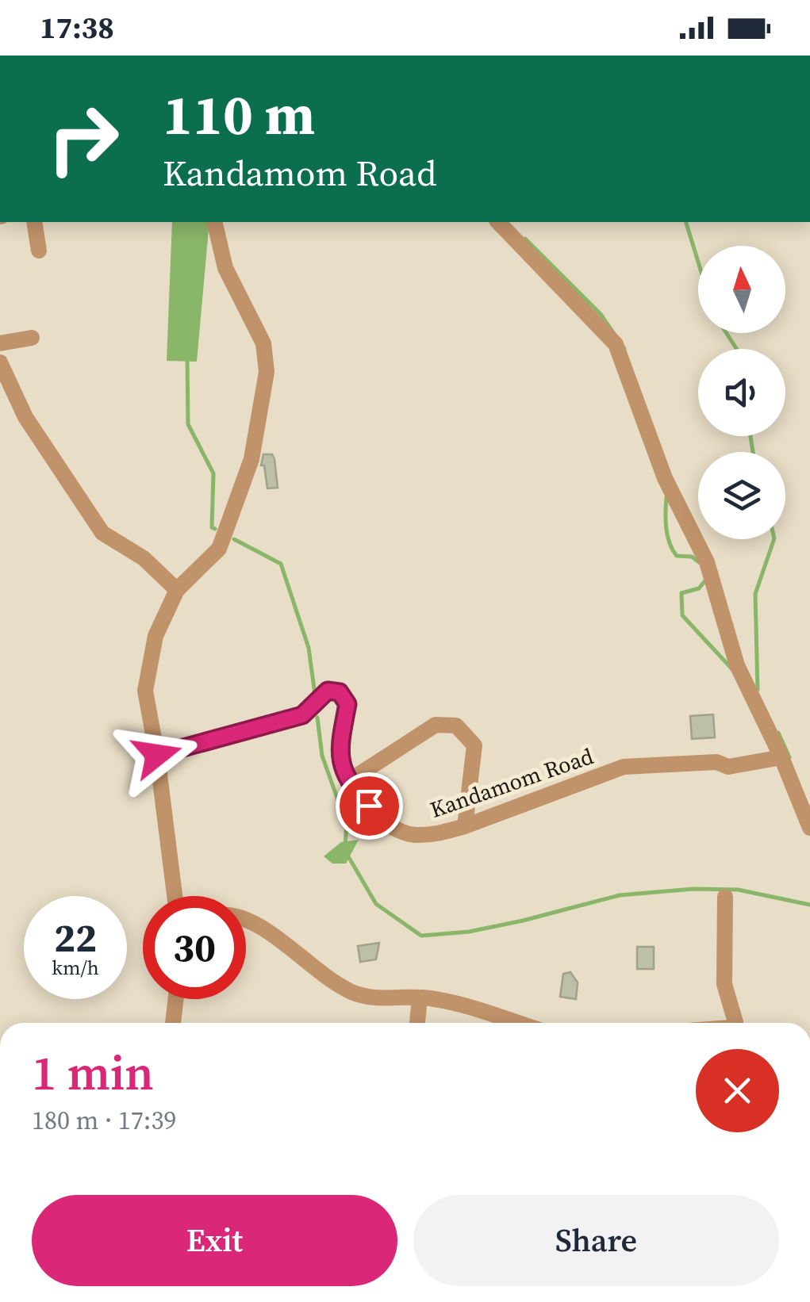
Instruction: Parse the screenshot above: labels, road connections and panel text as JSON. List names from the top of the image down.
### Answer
{
  "streets": {
    "street": ["Kandamom Road"]
  },
  "north": "top",
  "page": {
    "status": "17:38",
    "turn": ["110 m", "Kandamom Road"],
    "speed": "22 km/h",
    "limit": "30",
    "heading": ["1 min", "180 m · 17:39"],
    "buttons": ["Exit", "Share"]
  }
}
